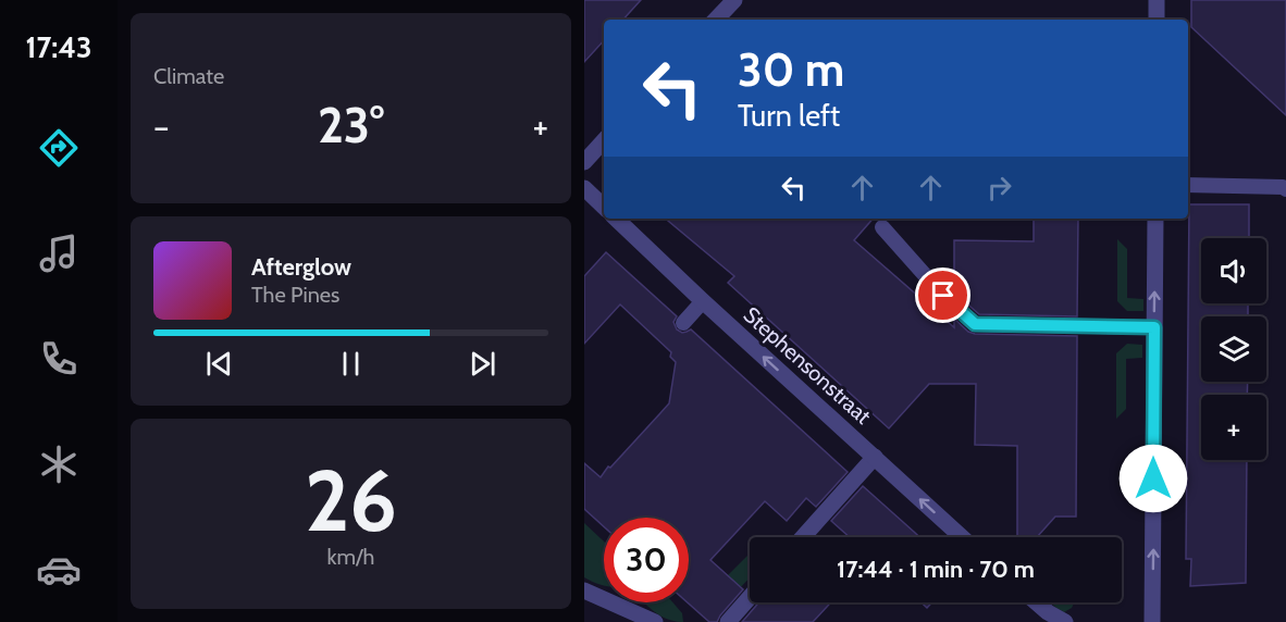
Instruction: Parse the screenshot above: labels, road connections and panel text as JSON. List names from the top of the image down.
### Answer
{
  "streets": {
    "street": ["Stephensonstraat"]
  },
  "one_way": ["Stephensonstraat"],
  "page": {
    "tabs": "17:43",
    "tile": [
      "Climate",
      ["26", "km/h"]
    ],
    "turn": ["30 m", "Turn left"],
    "heat": ["−", "23°", "+"],
    "map_buttons": "+",
    "song": ["Afterglow", "The Pines"],
    "limit": "30",
    "trip": "17:44 · 1 min · 70 m"
  }
}
